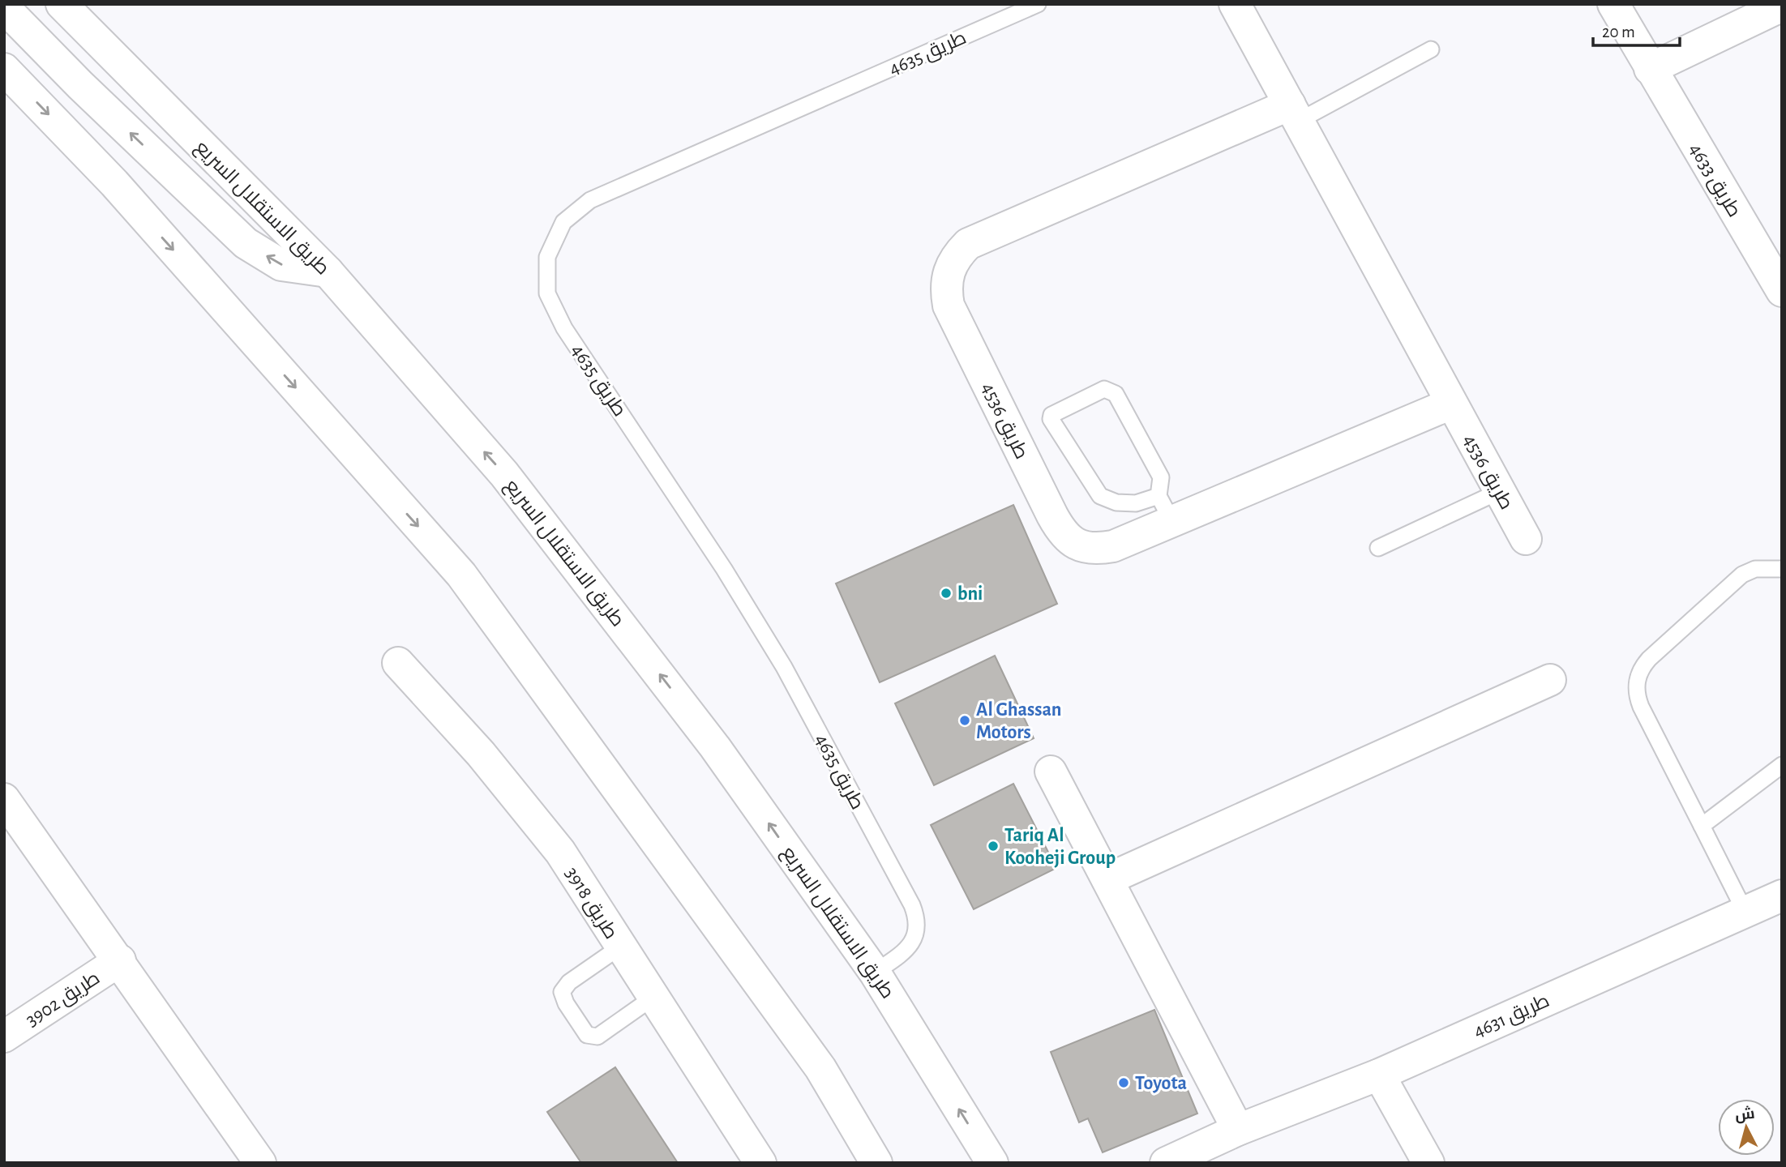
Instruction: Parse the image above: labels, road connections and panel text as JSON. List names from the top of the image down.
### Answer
{
  "streets": {
    "street": [
      "طريق 4633",
      "طريق الاستقلال السريع",
      "طريق 4536",
      "طريق 3918",
      "طريق 3902",
      "طريق 4631"
    ],
    "lane": ["طريق 4635"]
  },
  "crossings": [
    ["طريق 4635", "طريق الاستقلال السريع"]
  ],
  "places": [
    "bni",
    "Al Ghassan Motors",
    "Tariq Al Kooheji Group",
    "Toyota"
  ],
  "scale_bar": "20 m",
  "north": "top"
}
